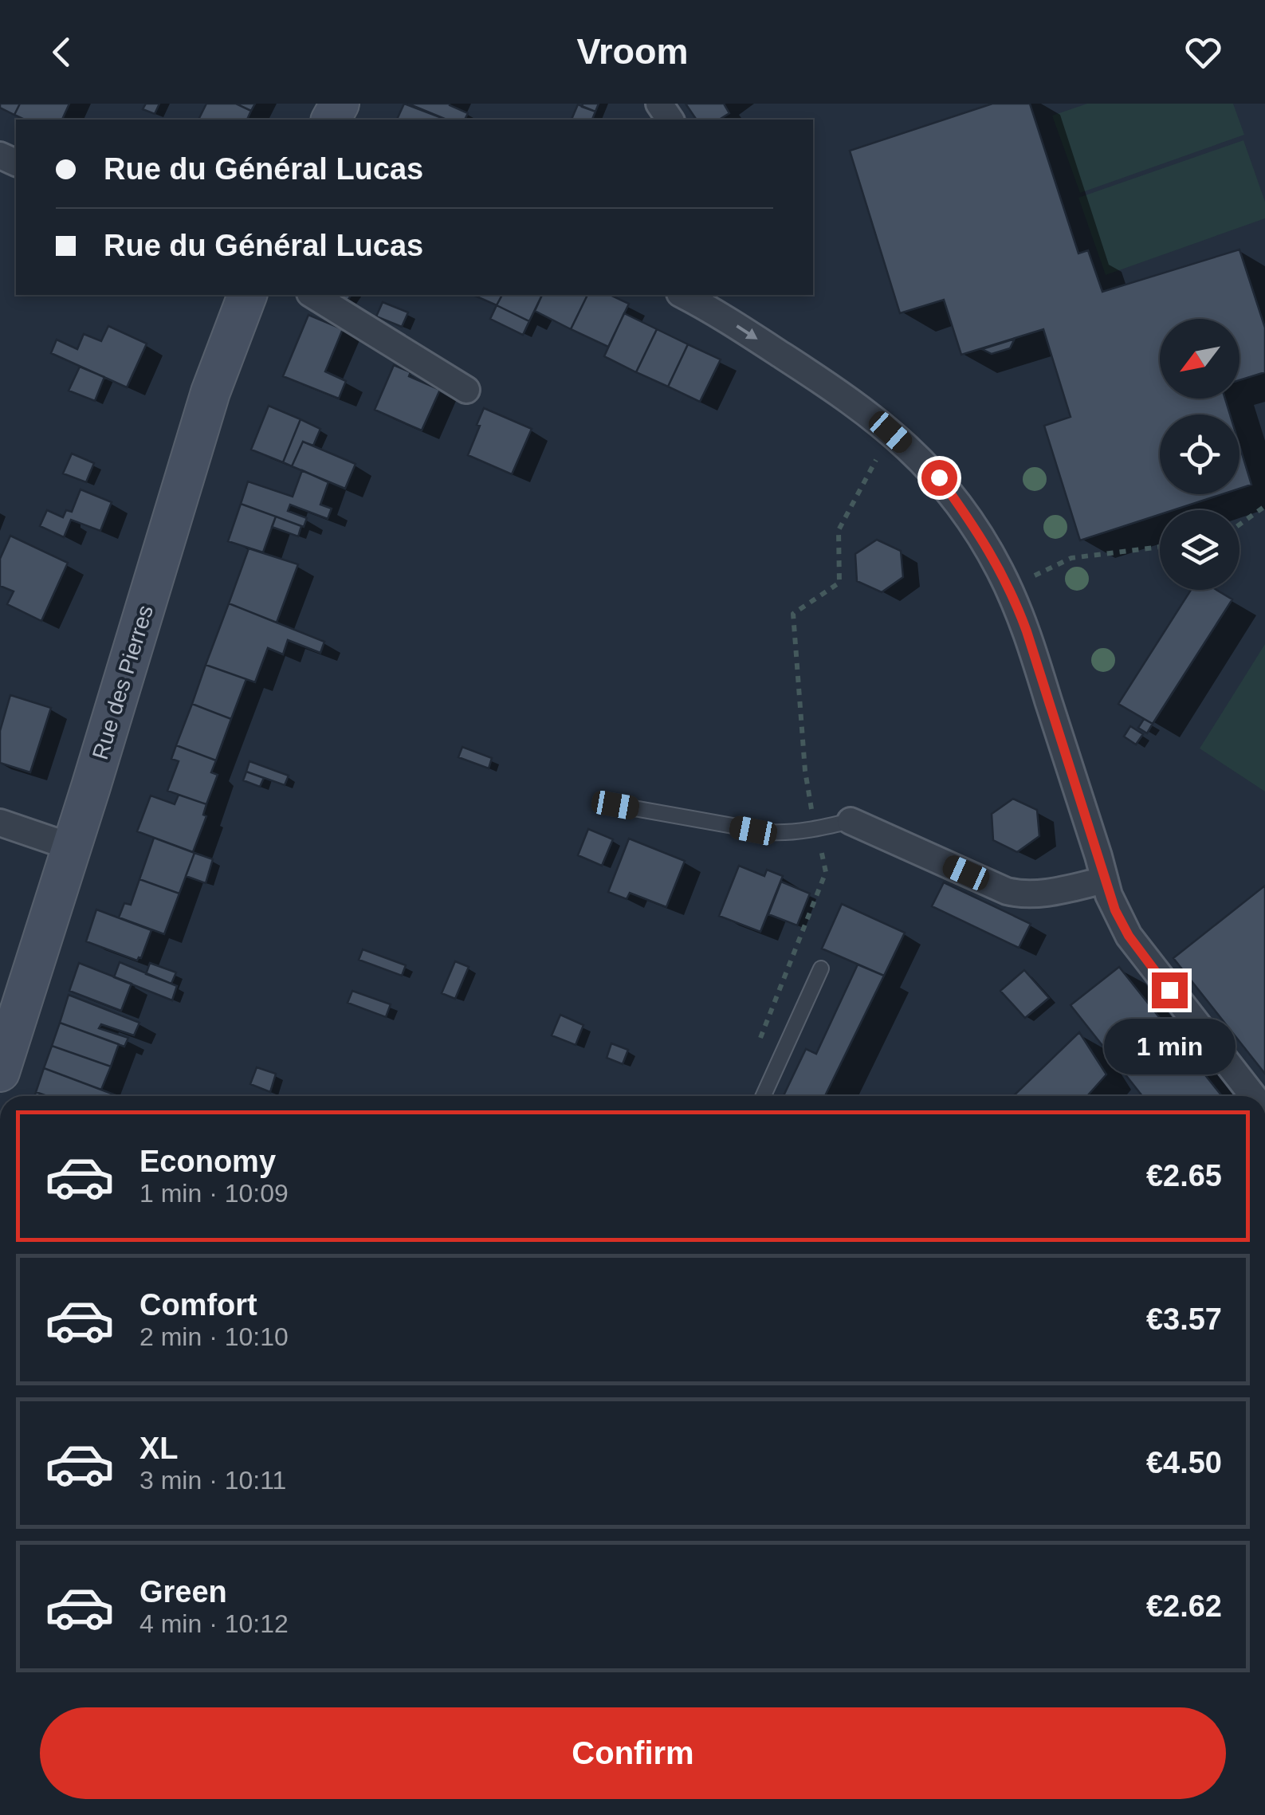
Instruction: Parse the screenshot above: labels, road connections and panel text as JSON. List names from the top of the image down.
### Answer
{
  "streets": {
    "main road": ["Rue des Pierres"]
  },
  "north": "bottom left",
  "page": {
    "header": "Vroom",
    "banner": ["Rue du Général Lucas", "Rue du Général Lucas"],
    "bubble": "1 min",
    "list": [
      {
        "name": "Economy",
        "note": "1 min · 10:09",
        "value": "€2.65"
      },
      {
        "name": "Comfort",
        "note": "2 min · 10:10",
        "value": "€3.57"
      },
      {
        "name": "XL",
        "note": "3 min · 10:11",
        "value": "€4.50"
      },
      {
        "name": "Green",
        "note": "4 min · 10:12",
        "value": "€2.62"
      }
    ],
    "buttons": "Confirm"
  }
}
